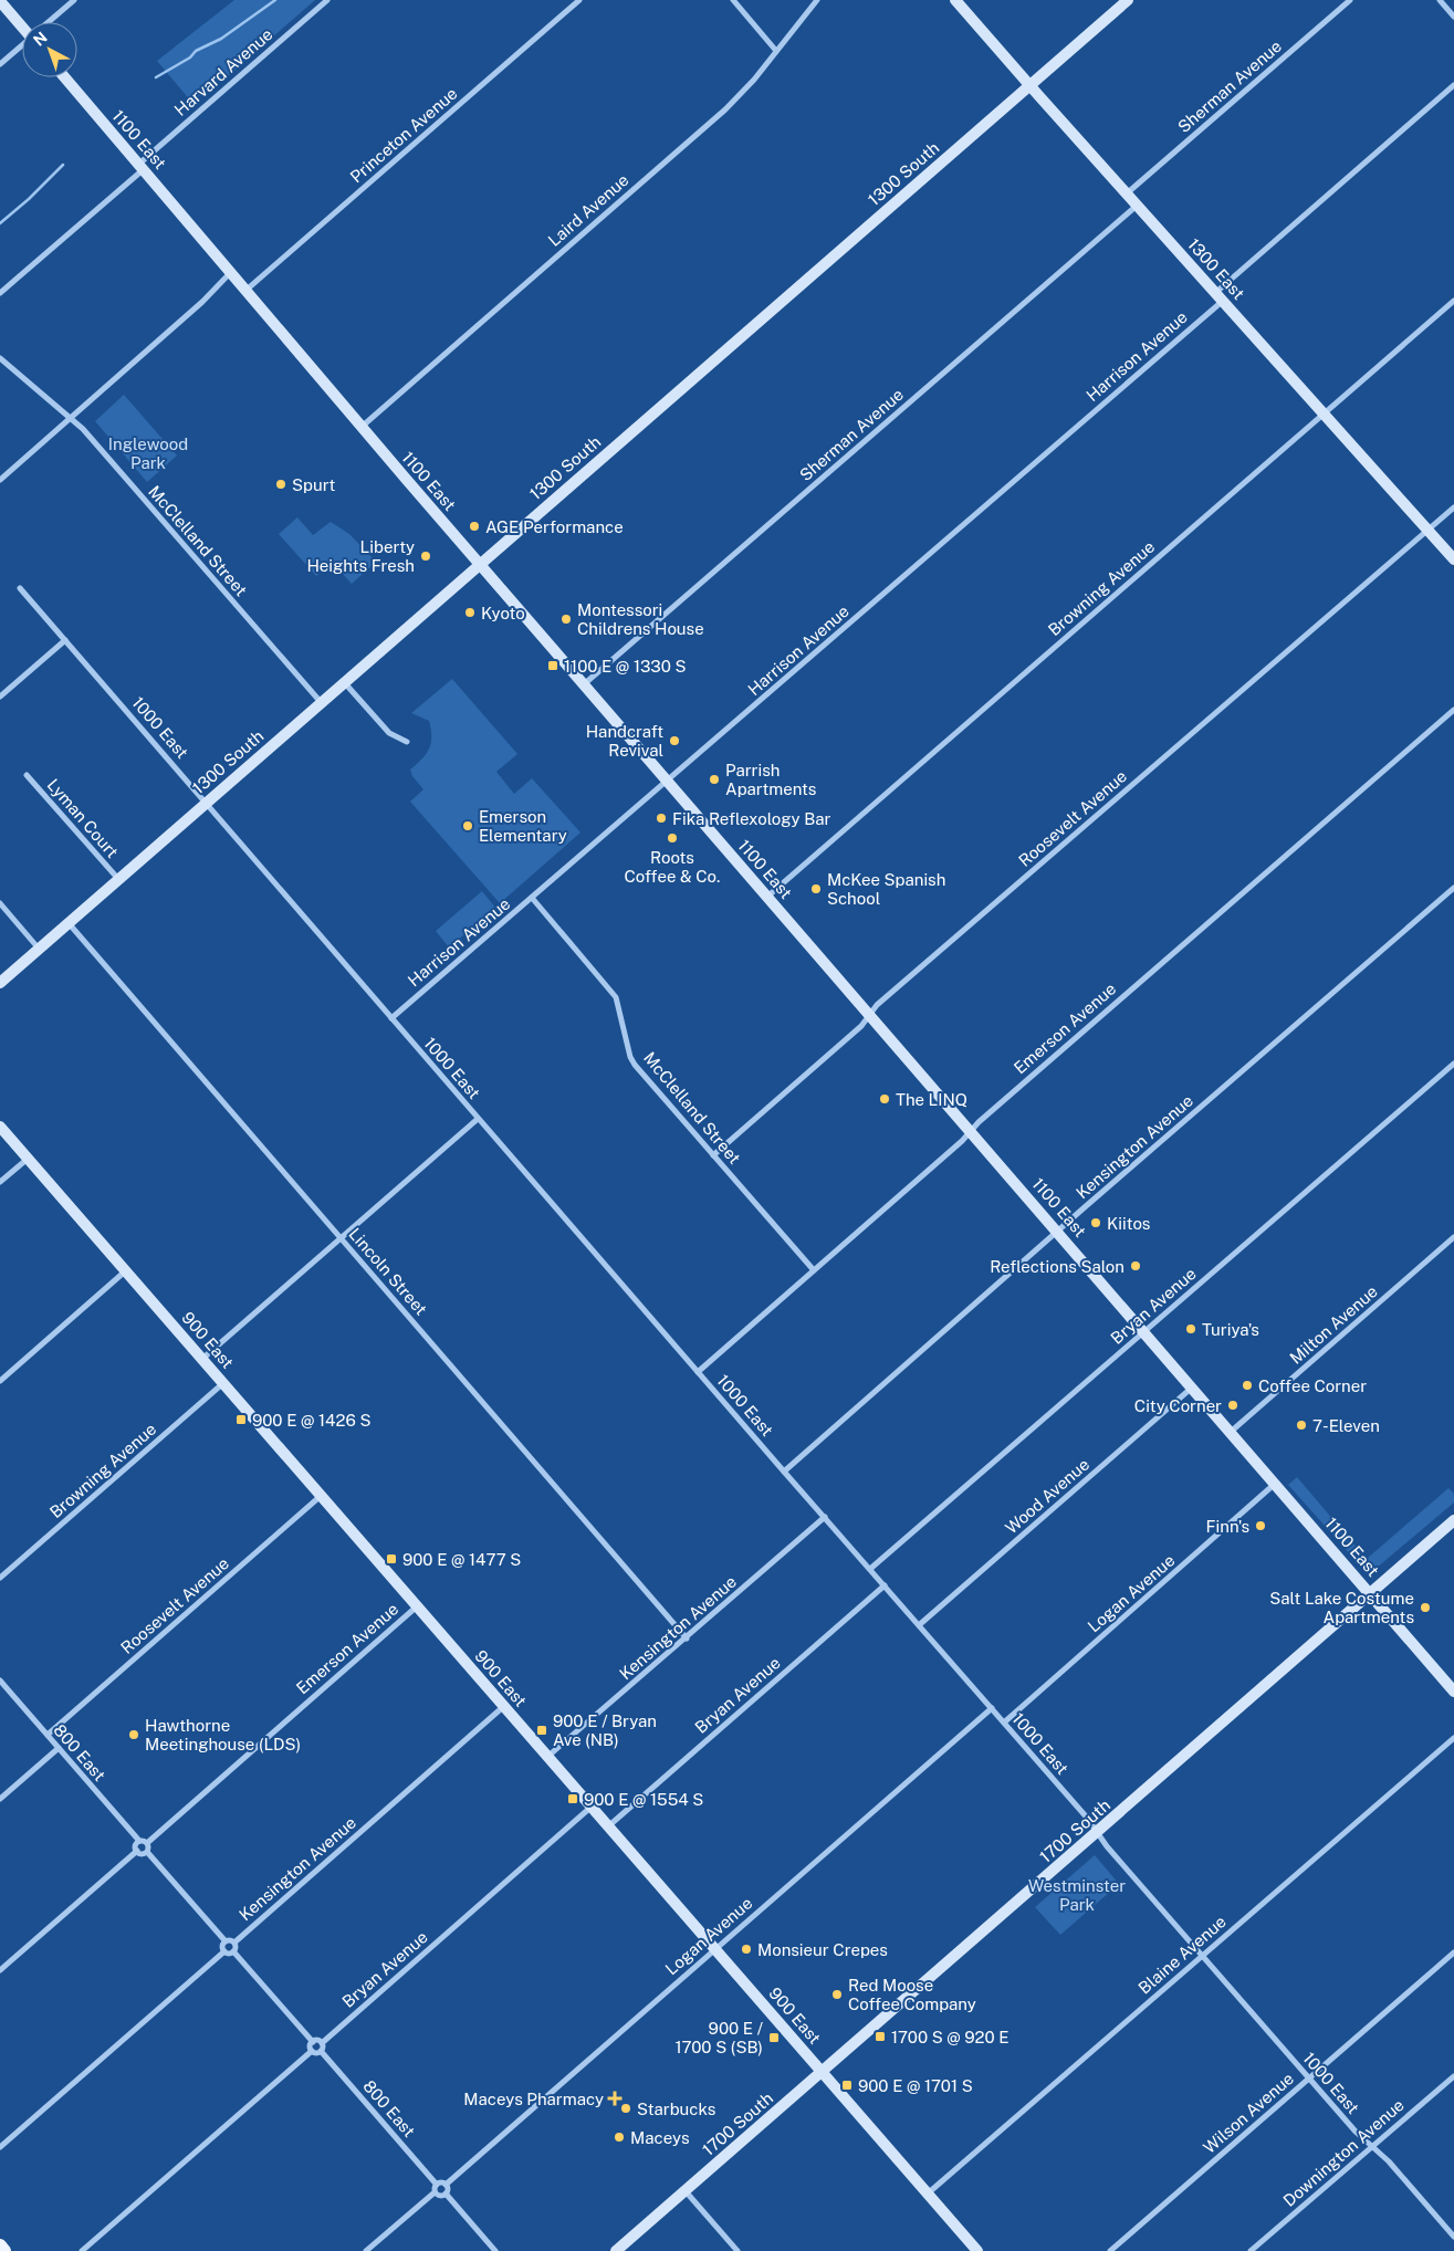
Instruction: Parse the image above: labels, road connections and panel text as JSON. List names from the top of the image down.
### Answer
{
  "streets": {
    "street": [
      "Harvard Avenue",
      "Sherman Avenue",
      "Princeton Avenue",
      "1100 East",
      "1300 South",
      "Laird Avenue",
      "1300 East",
      "Harrison Avenue",
      "McClelland Street",
      "Browning Avenue",
      "1000 East",
      "Lyman Court",
      "Roosevelt Avenue",
      "Emerson Avenue",
      "Kensington Avenue",
      "Lincoln Street",
      "Bryan Avenue",
      "Milton Avenue",
      "900 East",
      "Wood Avenue",
      "Logan Avenue",
      "800 East",
      "1700 South",
      "Blaine Avenue",
      "Wilson Avenue",
      "Downington Avenue"
    ]
  },
  "crossings": [
    ["Harvard Avenue", "1100 East"],
    ["Sherman Avenue", "1100 East"],
    ["Sherman Avenue", "1300 East"],
    ["Princeton Avenue", "1100 East"],
    ["1100 East", "1300 South"],
    ["1100 East", "Laird Avenue"],
    ["1100 East", "Harrison Avenue"],
    ["1100 East", "Browning Avenue"],
    ["1100 East", "Roosevelt Avenue"],
    ["1100 East", "Emerson Avenue"],
    ["1100 East", "Kensington Avenue"],
    ["1100 East", "Bryan Avenue"],
    ["1100 East", "Milton Avenue"],
    ["1100 East", "Wood Avenue"],
    ["1100 East", "Logan Avenue"],
    ["1100 East", "1700 South"],
    ["1300 South", "1300 East"],
    ["1300 South", "McClelland Street"],
    ["1300 South", "1000 East"],
    ["1300 South", "Lyman Court"],
    ["1300 South", "Lincoln Street"],
    ["1300 East", "Harrison Avenue"],
    ["1300 East", "Browning Avenue"],
    ["1300 East", "Roosevelt Avenue"],
    ["Harrison Avenue", "McClelland Street"],
    ["Harrison Avenue", "1000 East"],
    ["McClelland Street", "Roosevelt Avenue"],
    ["McClelland Street", "Emerson Avenue"],
    ["Browning Avenue", "900 East"],
    ["1000 East", "Emerson Avenue"],
    ["1000 East", "Kensington Avenue"],
    ["1000 East", "Bryan Avenue"],
    ["1000 East", "Wood Avenue"],
    ["1000 East", "Logan Avenue"],
    ["1000 East", "1700 South"],
    ["1000 East", "Blaine Avenue"],
    ["1000 East", "Wilson Avenue"],
    ["1000 East", "Downington Avenue"],
    ["Roosevelt Avenue", "900 East"],
    ["Roosevelt Avenue", "800 East"],
    ["Emerson Avenue", "900 East"],
    ["Emerson Avenue", "800 East"],
    ["Kensington Avenue", "Lincoln Street"],
    ["Kensington Avenue", "900 East"],
    ["Bryan Avenue", "900 East"],
    ["Bryan Avenue", "800 East"],
    ["900 East", "Logan Avenue"],
    ["900 East", "1700 South"],
    ["900 East", "Blaine Avenue"],
    ["Logan Avenue", "800 East"]
  ],
  "parks": ["Inglewood Park", "Westminster Park"],
  "places": {
    "other": [
      "Spurt",
      "AGE Performance",
      "Liberty Heights Fresh",
      "Kyoto",
      "Montessori Childrens House",
      "Handcraft Revival",
      "Parrish Apartments",
      "Fika Reflexology Bar",
      "Emerson Elementary",
      "Roots Coffee & Co.",
      "McKee Spanish School",
      "The LINQ",
      "Kiitos",
      "Reflections Salon",
      "Turiya's",
      "Coffee Corner",
      "City Corner",
      "7-Eleven",
      "Finn's",
      "Salt Lake Costume Apartments",
      "Hawthorne Meetinghouse (LDS)",
      "Monsieur Crepes",
      "Red Moose Coffee Company",
      "Starbucks",
      "Maceys"
    ],
    "transit": [
      "1100 E @ 1330 S",
      "900 E @ 1426 S",
      "900 E @ 1477 S",
      "900 E / Bryan Ave (NB)",
      "900 E @ 1554 S",
      "1700 S @ 920 E",
      "900 E / 1700 S (SB)",
      "900 E @ 1701 S"
    ],
    "health": ["Maceys Pharmacy"]
  },
  "north": "top left"
}
